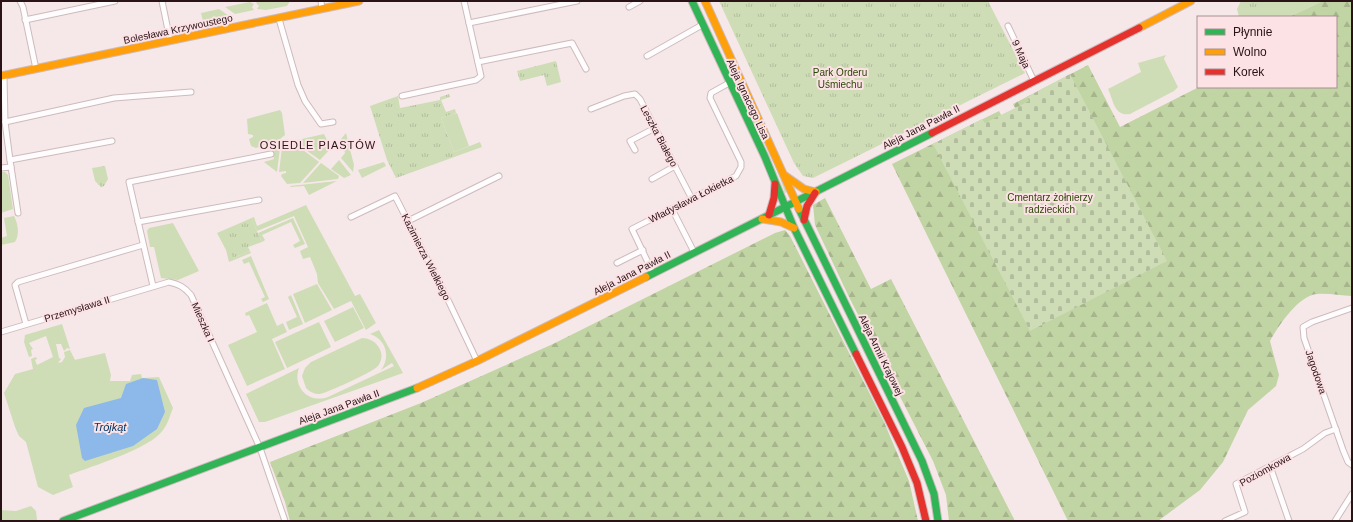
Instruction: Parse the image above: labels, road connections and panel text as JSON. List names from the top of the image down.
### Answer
{
  "streets": {
    "main road": [
      "Bolesława Krzywoustego",
      "Aleja Ignacego Lisa",
      "Aleja Jana Pawła II",
      "Aleja Armii Krajowej"
    ],
    "street": [
      "9 Maja",
      "Leszka Białego",
      "Władysława Łokietka",
      "Kazimierza Wielkiego",
      "Przemysława II",
      "Mieszka I",
      "Jagodowa",
      "Poziomkowa"
    ]
  },
  "crossings": [
    ["9 Maja", "Aleja Jana Pawła II"],
    ["Aleja Ignacego Lisa", "Aleja Jana Pawła II"],
    ["Aleja Ignacego Lisa", "Władysława Łokietka"],
    ["Aleja Ignacego Lisa", "Aleja Armii Krajowej"],
    ["Aleja Jana Pawła II", "Władysława Łokietka"],
    ["Aleja Jana Pawła II", "Kazimierza Wielkiego"],
    ["Aleja Jana Pawła II", "Mieszka I"],
    ["Aleja Jana Pawła II", "Aleja Armii Krajowej"],
    ["Leszka Białego", "Władysława Łokietka"],
    ["Przemysława II", "Mieszka I"],
    ["Jagodowa", "Poziomkowa"]
  ],
  "districts": ["OSIEDLE PIASTÓW"],
  "water": ["Trójkąt"],
  "parks": ["Park Orderu Uśmiechu", "Cmentarz żołnierzy radzieckich"],
  "legend": ["Płynnie", "Wolno", "Korek"]
}
